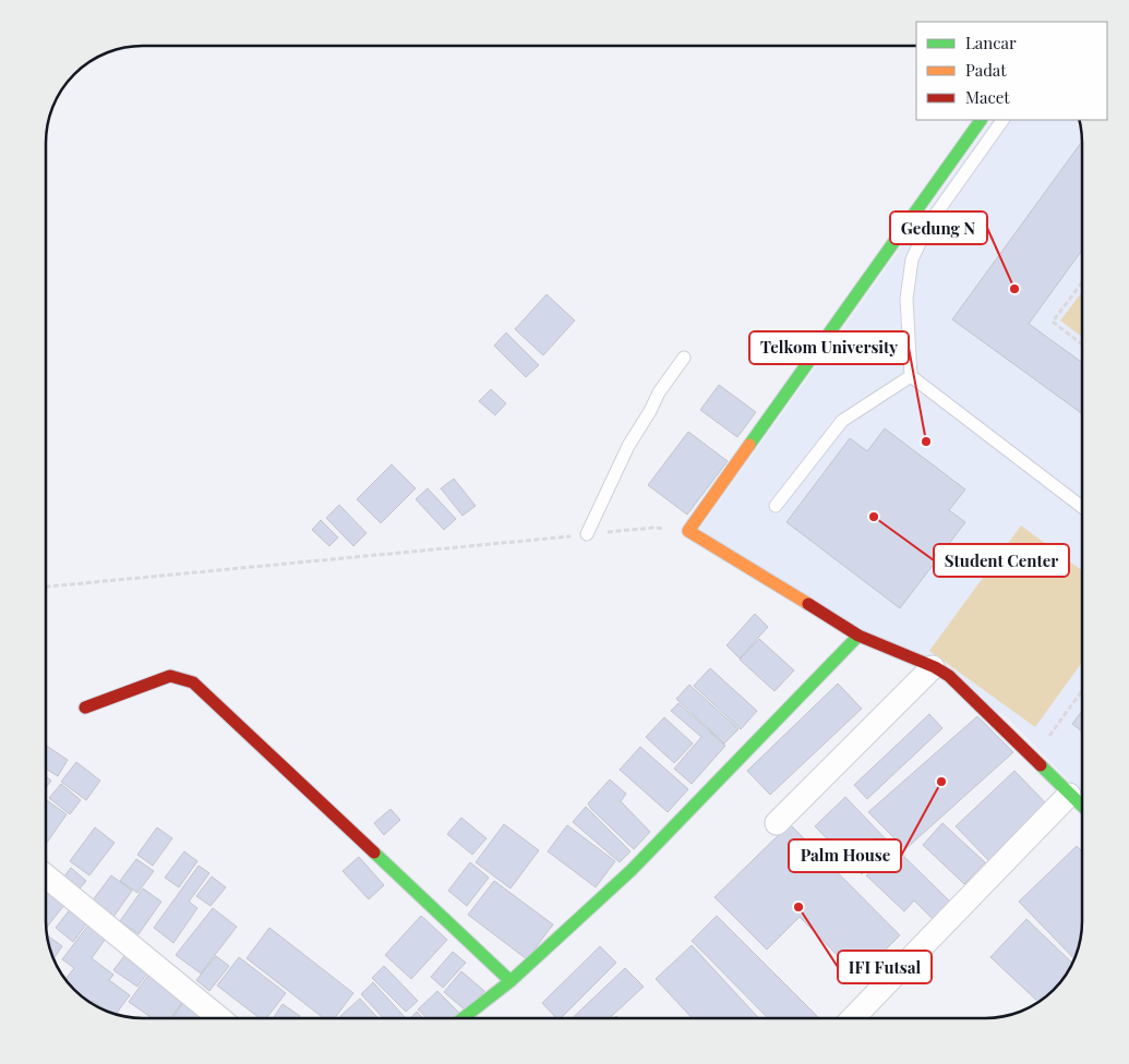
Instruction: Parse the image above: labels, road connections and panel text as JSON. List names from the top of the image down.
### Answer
{
  "places": [
    "Gedung N",
    "Telkom University",
    "Student Center",
    "Palm House",
    "IFI Futsal"
  ],
  "legend": ["Lancar", "Padat", "Macet"]
}
